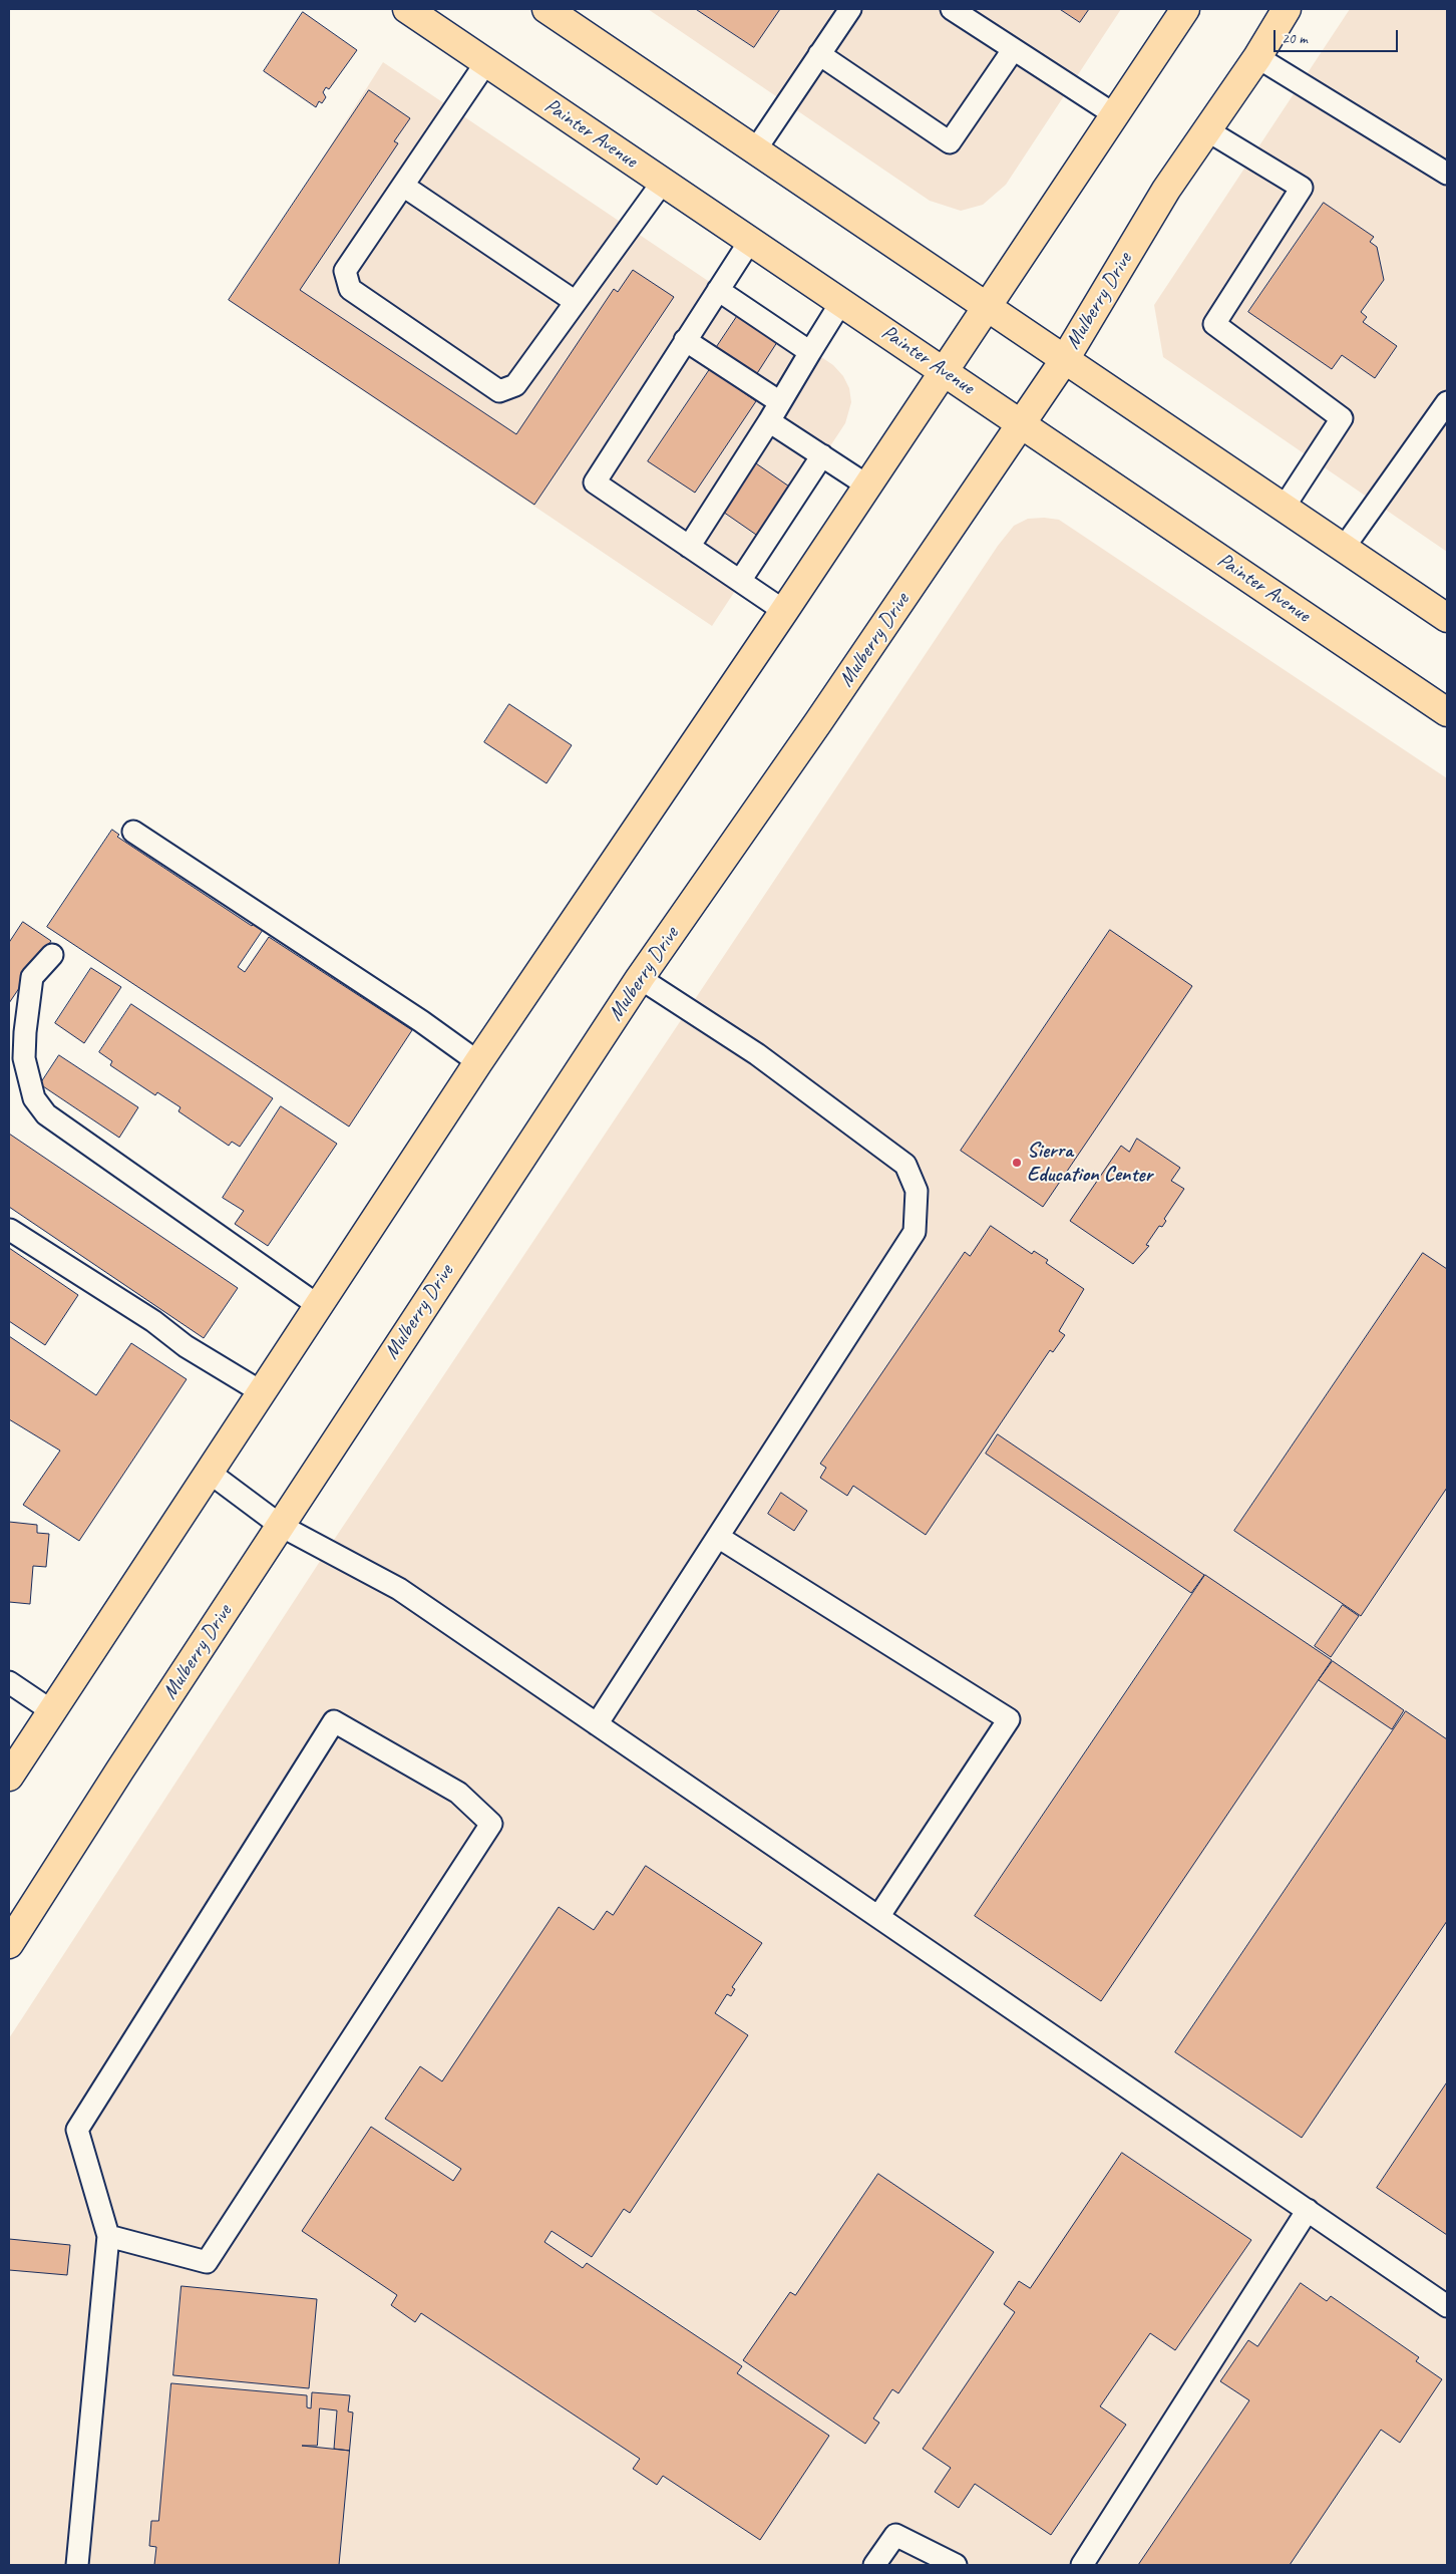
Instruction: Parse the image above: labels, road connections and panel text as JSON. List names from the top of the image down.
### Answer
{
  "streets": {
    "main road": ["Painter Avenue", "Mulberry Drive"]
  },
  "crossings": [
    ["Painter Avenue", "Mulberry Drive"]
  ],
  "places": ["Sierra Education Center"],
  "scale_bar": "20 m"
}
